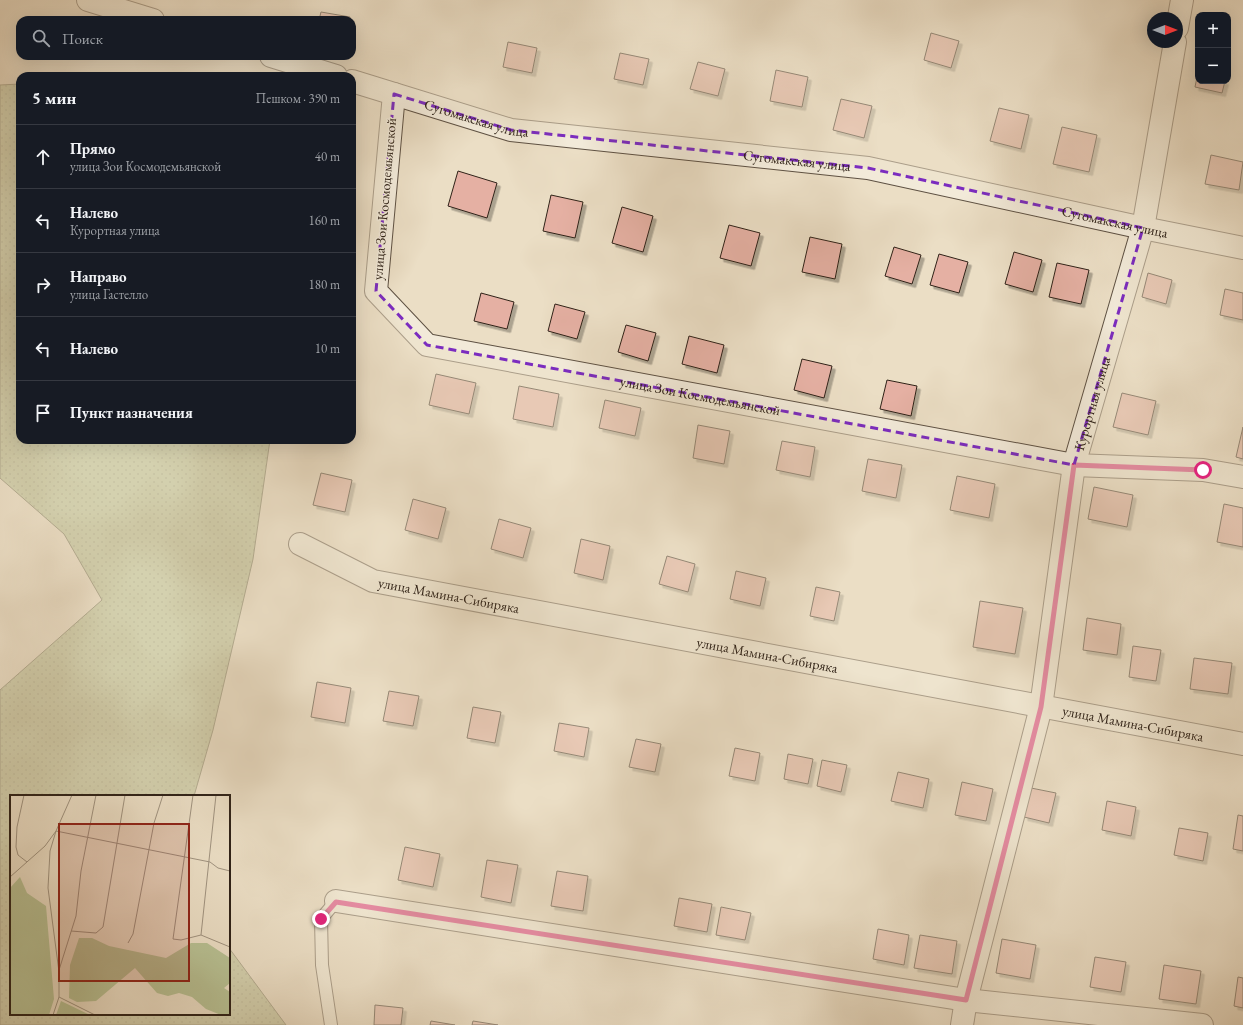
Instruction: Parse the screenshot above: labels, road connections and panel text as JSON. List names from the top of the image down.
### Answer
{
  "streets": {
    "street": [
      "Сугомакская улица",
      "улица Зои Космодемьянской",
      "Курортная улица",
      "улица Мамина-Сибиряка"
    ]
  },
  "crossings": [
    ["Сугомакская улица", "улица Зои Космодемьянской"],
    ["Сугомакская улица", "Курортная улица"],
    ["улица Зои Космодемьянской", "Курортная улица"],
    ["Курортная улица", "улица Мамина-Сибиряка"]
  ],
  "north": "right",
  "page": {
    "map_buttons": ["+", "−"],
    "search": "Поиск",
    "heading": ["5 мин", "Пешком · 390 m"],
    "list": [
      ["Прямо", "улица Зои Космодемьянской", "40 m"],
      ["Налево", "Курортная улица", "160 m"],
      ["Направо", "улица Гастелло", "180 m"],
      ["Налево", "10 m"],
      "Пункт назначения"
    ]
  }
}
